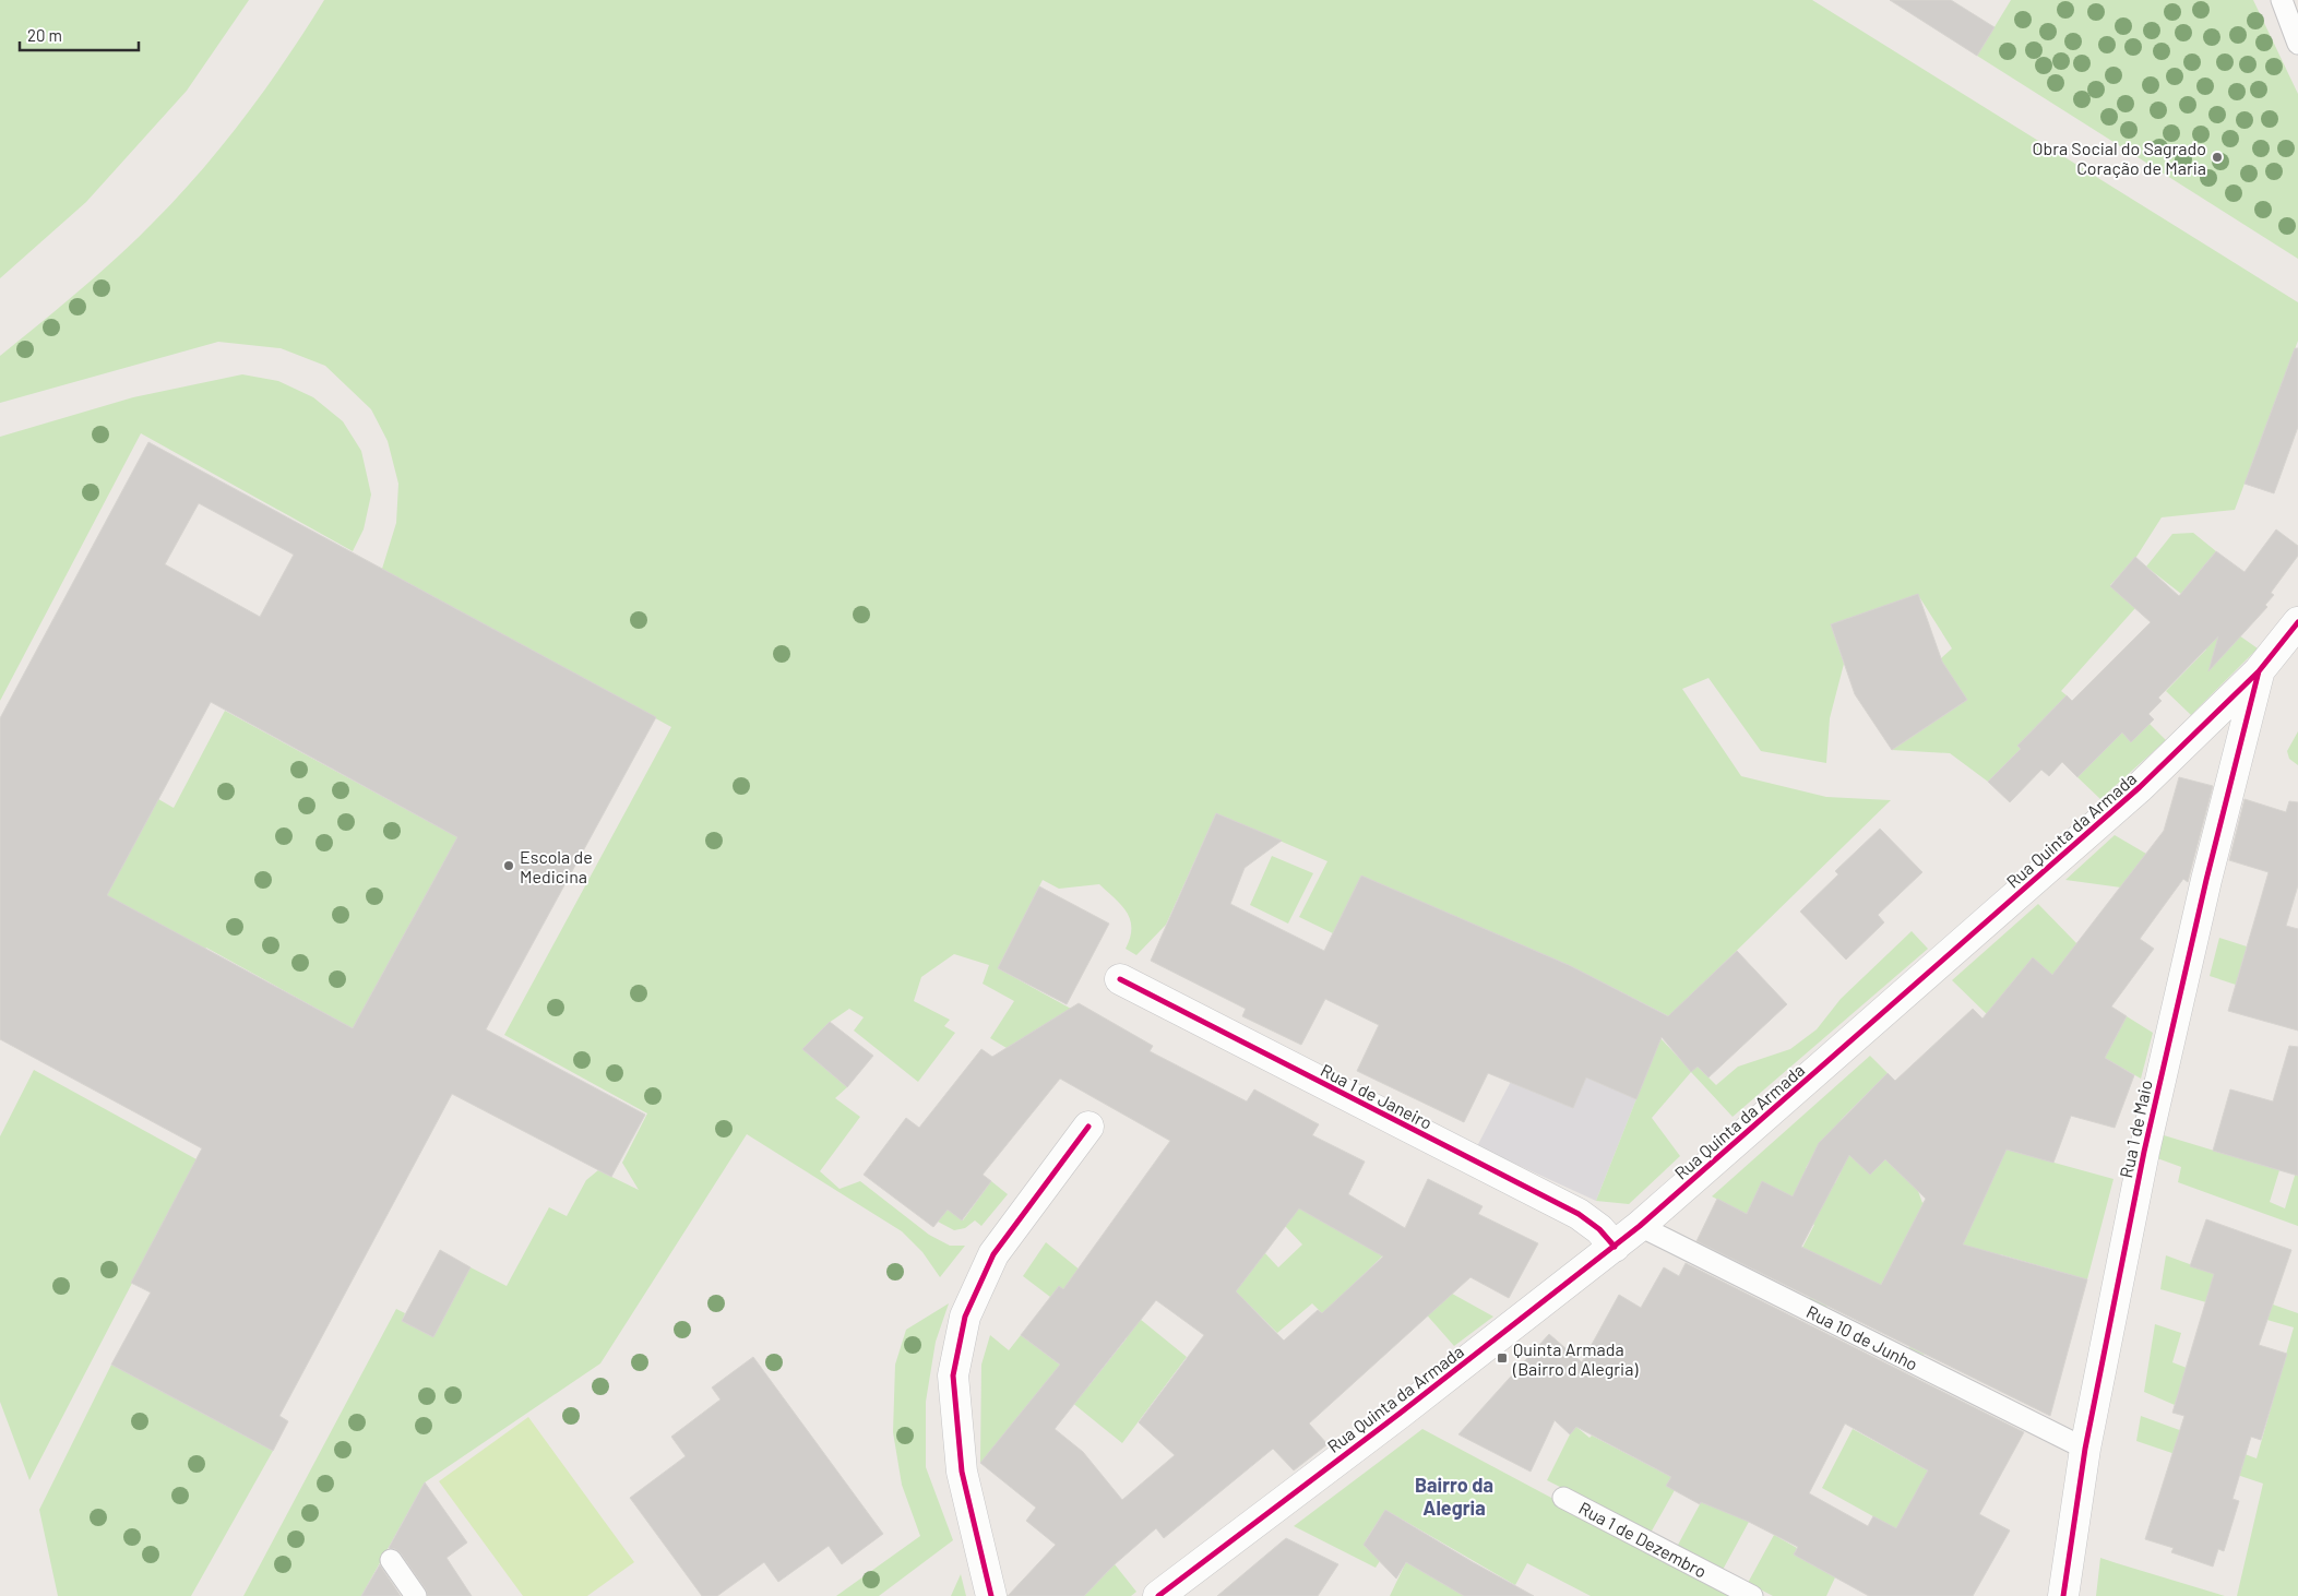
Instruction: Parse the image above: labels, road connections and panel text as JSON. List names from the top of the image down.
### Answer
{
  "streets": {
    "street": ["Rua Quinta da Armada", "Rua 1 de Janeiro", "Rua 1 de Maio"],
    "lane": ["Rua 10 de Junho", "Rua 1 de Dezembro"]
  },
  "crossings": [
    ["Rua Quinta da Armada", "Rua 1 de Janeiro"],
    ["Rua Quinta da Armada", "Rua 1 de Maio"],
    ["Rua Quinta da Armada", "Rua 10 de Junho"],
    ["Rua 1 de Maio", "Rua 10 de Junho"]
  ],
  "districts": ["Bairro da Alegria"],
  "places": {
    "other": ["Obra Social do Sagrado Coração de Maria", "Escola de Medicina"],
    "transit": ["Quinta Armada (Bairro d Alegria)"]
  },
  "scale_bar": "20 m"
}
